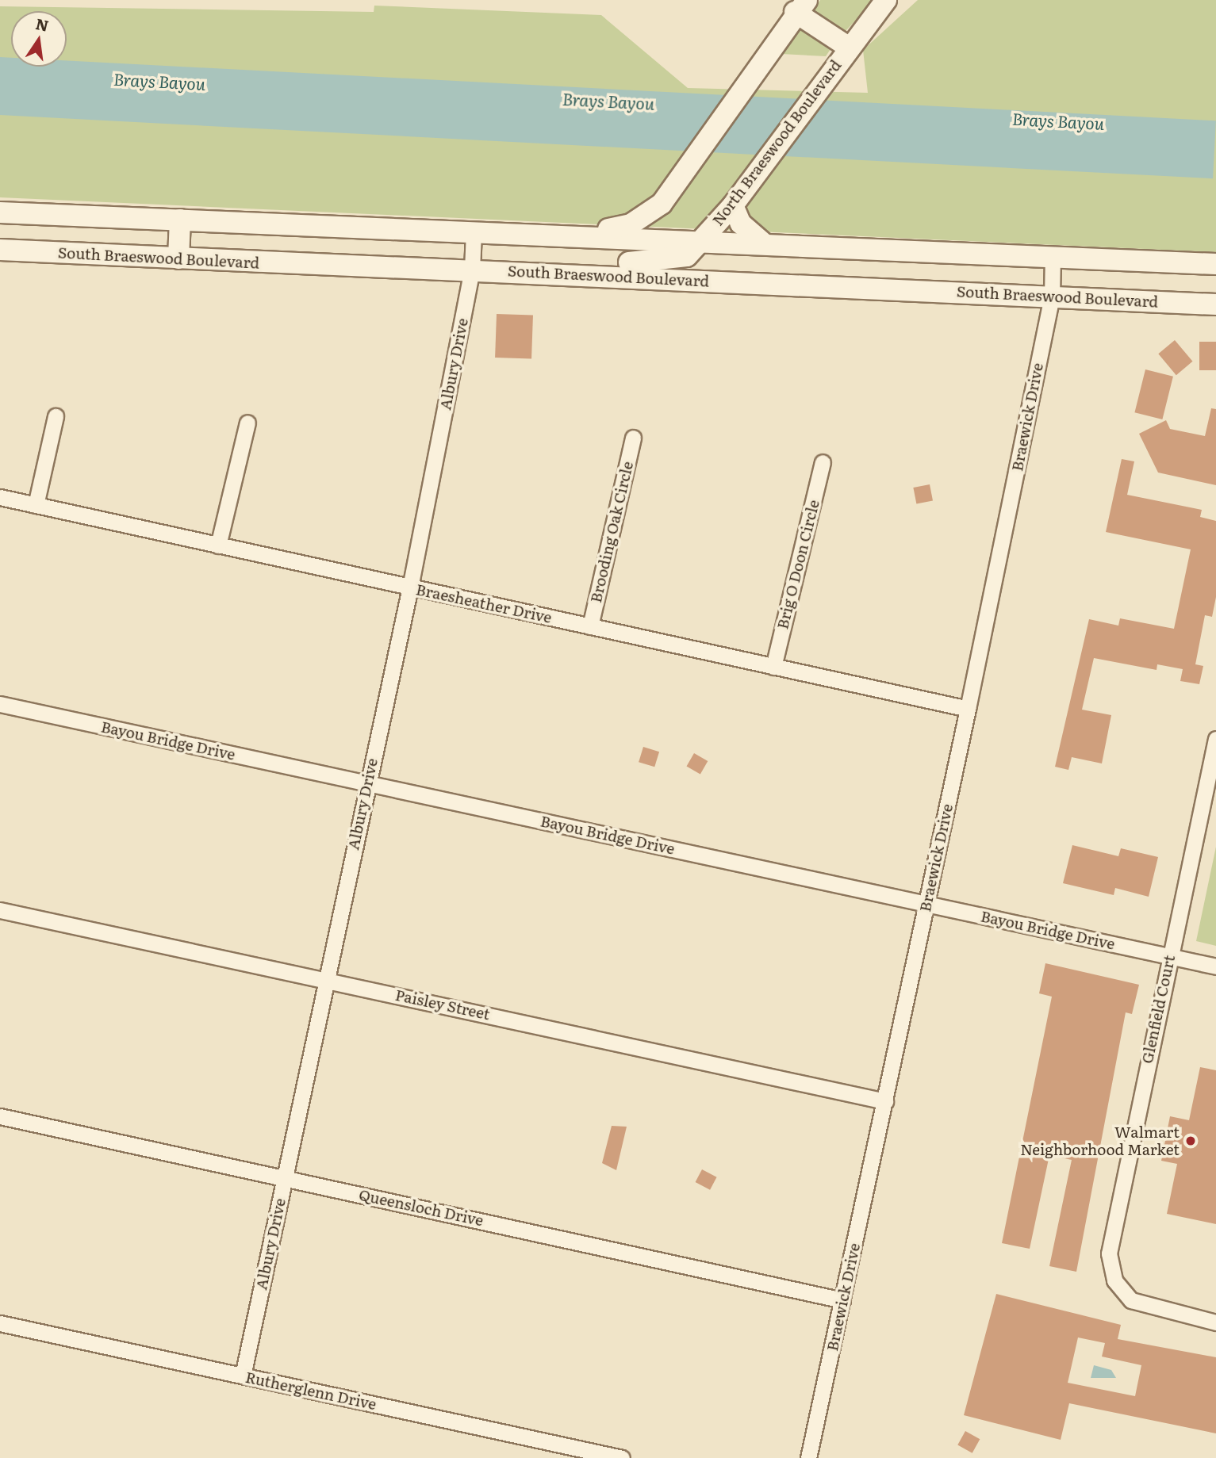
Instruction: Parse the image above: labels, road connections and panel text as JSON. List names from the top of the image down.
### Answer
{
  "streets": {
    "main road": ["North Braeswood Boulevard", "South Braeswood Boulevard"],
    "street": [
      "Albury Drive",
      "Braewick Drive",
      "Brooding Oak Circle",
      "Brig O Doon Circle",
      "Braesheather Drive",
      "Bayou Bridge Drive",
      "Paisley Street",
      "Glenfield Court",
      "Queensloch Drive",
      "Rutherglenn Drive"
    ]
  },
  "crossings": [
    ["North Braeswood Boulevard", "South Braeswood Boulevard"],
    ["South Braeswood Boulevard", "Albury Drive"],
    ["South Braeswood Boulevard", "Braewick Drive"],
    ["Albury Drive", "Braesheather Drive"],
    ["Albury Drive", "Bayou Bridge Drive"],
    ["Albury Drive", "Paisley Street"],
    ["Albury Drive", "Queensloch Drive"],
    ["Albury Drive", "Rutherglenn Drive"],
    ["Braewick Drive", "Braesheather Drive"],
    ["Braewick Drive", "Bayou Bridge Drive"],
    ["Braewick Drive", "Paisley Street"],
    ["Braewick Drive", "Queensloch Drive"],
    ["Brooding Oak Circle", "Braesheather Drive"],
    ["Brig O Doon Circle", "Braesheather Drive"],
    ["Bayou Bridge Drive", "Glenfield Court"]
  ],
  "water": ["Brays Bayou"],
  "places": ["Walmart Neighborhood Market"],
  "north": "top"
}
